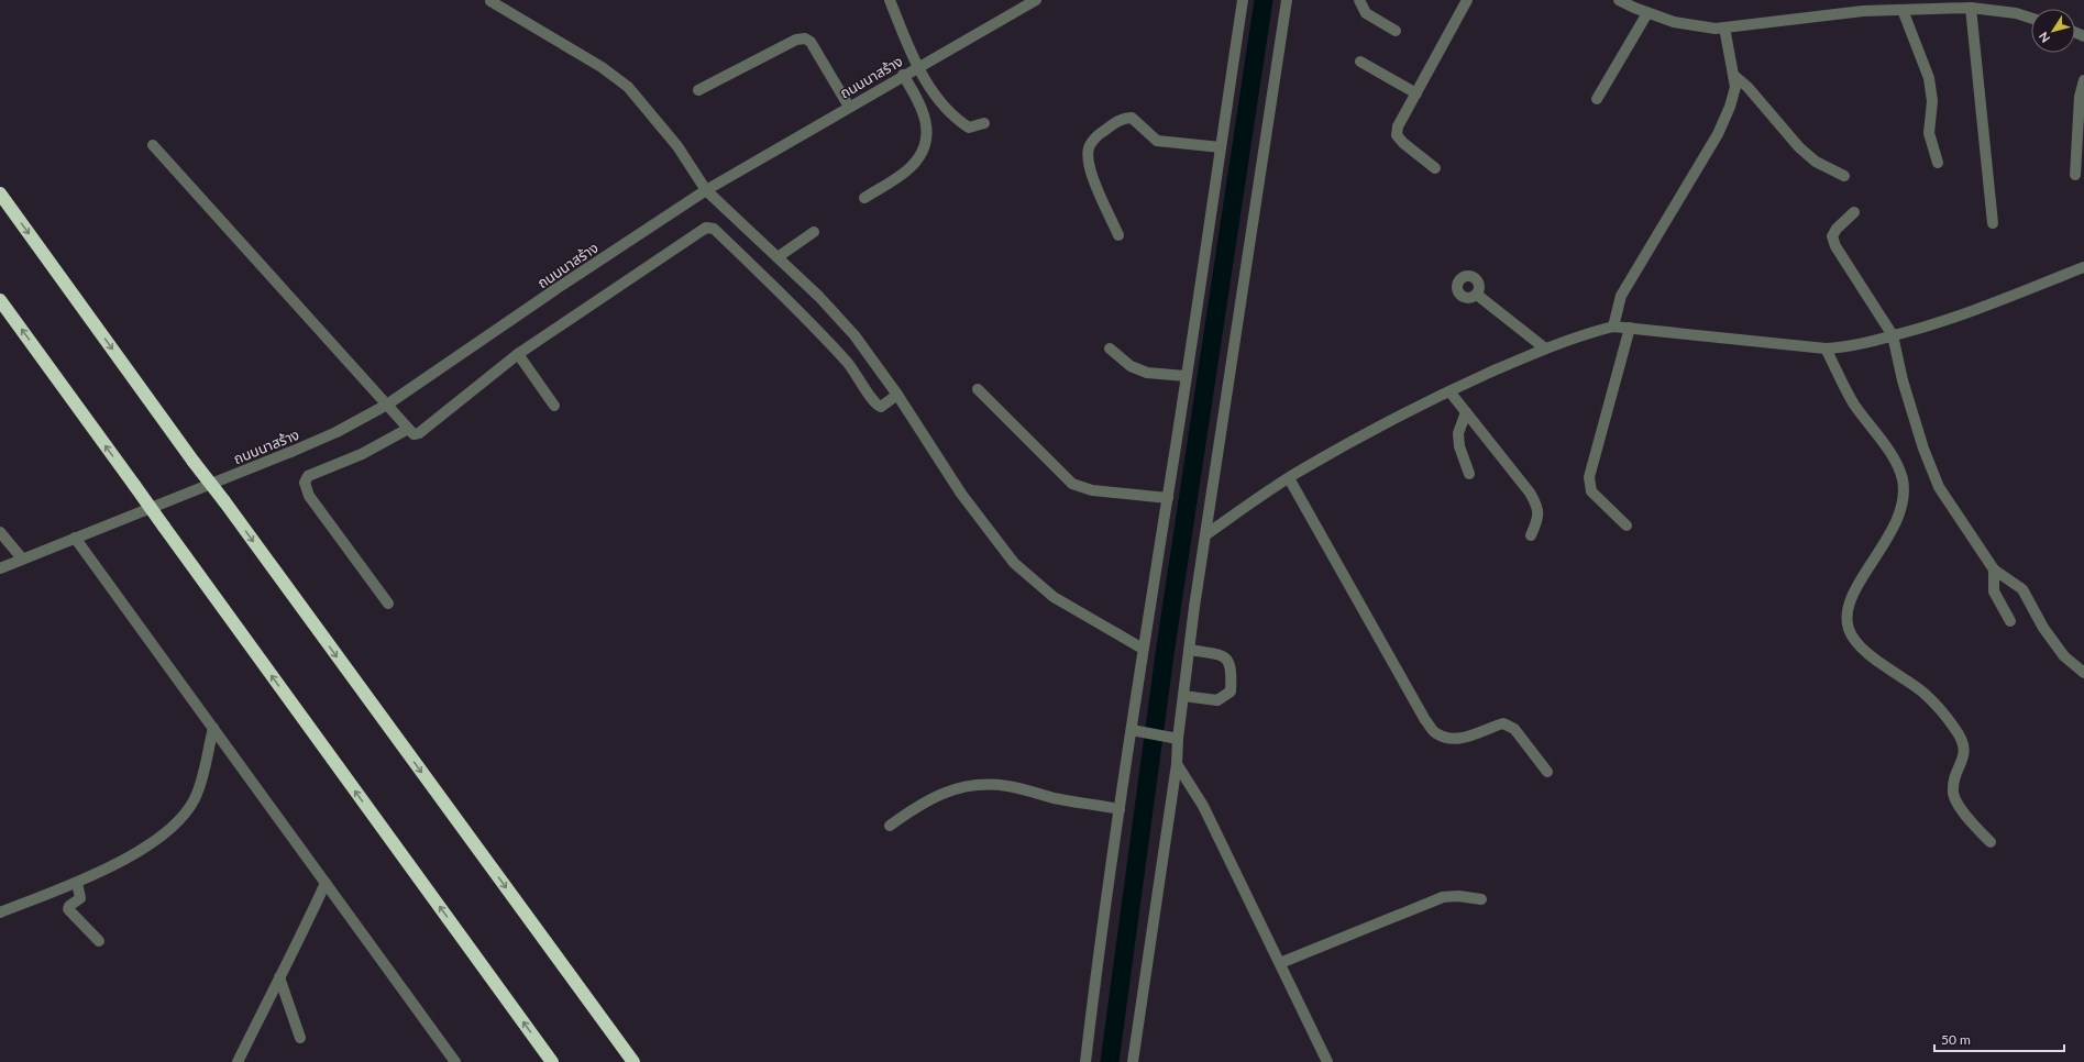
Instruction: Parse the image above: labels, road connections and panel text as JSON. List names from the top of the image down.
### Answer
{
  "streets": {
    "street": ["ถนนนาสร้าง"]
  },
  "scale_bar": "50 m",
  "north": "bottom left"
}
